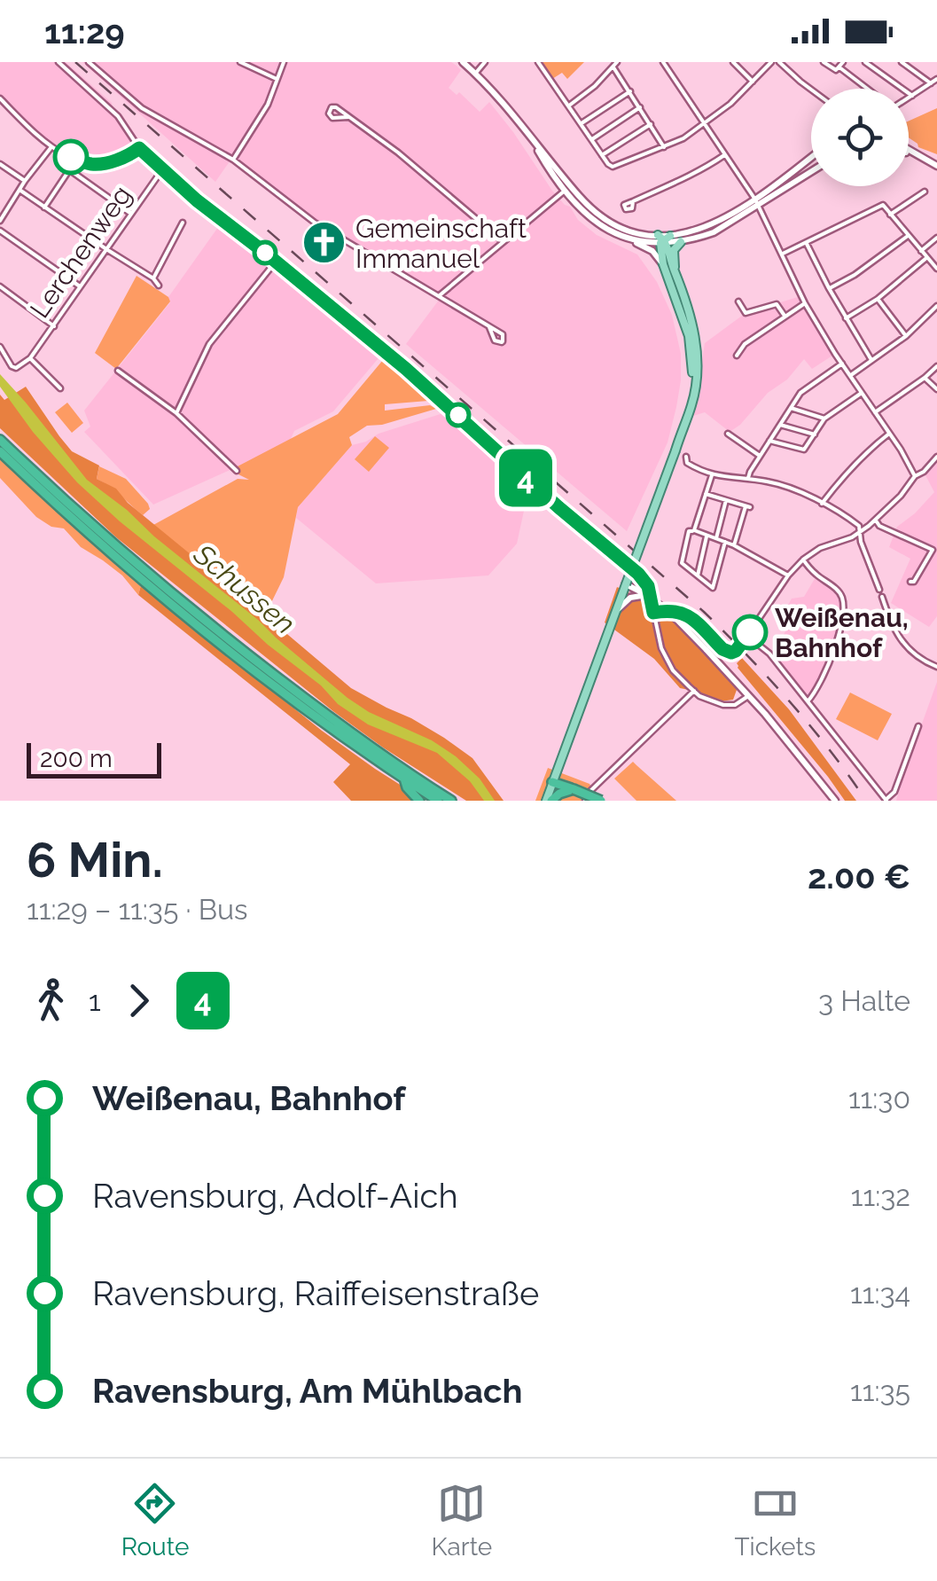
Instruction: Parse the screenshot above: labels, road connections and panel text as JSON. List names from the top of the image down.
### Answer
{
  "streets": {
    "street": ["Lerchenweg"]
  },
  "water": ["Schussen"],
  "places": {
    "church": ["Gemeinschaft Immanuel"],
    "other": ["Weißenau, Bahnhof"]
  },
  "lines": ["bus line 4"],
  "scale_bar": "200 m",
  "page": {
    "status": "11:29",
    "on_map": "4",
    "scale": "200 m",
    "heading": ["6 Min.", "11:29 – 11:35 · Bus", "2.00 €"],
    "legs": ["1", "4", "3 Halte"],
    "list": [
      {
        "name": "Weißenau, Bahnhof",
        "value": "11:30"
      },
      {
        "name": "Ravensburg, Adolf-Aich",
        "value": "11:32"
      },
      {
        "name": "Ravensburg, Raiffeisenstraße",
        "value": "11:34"
      },
      {
        "name": "Ravensburg, Am Mühlbach",
        "value": "11:35"
      }
    ],
    "tabs": ["Route", "Karte", "Tickets"]
  }
}
